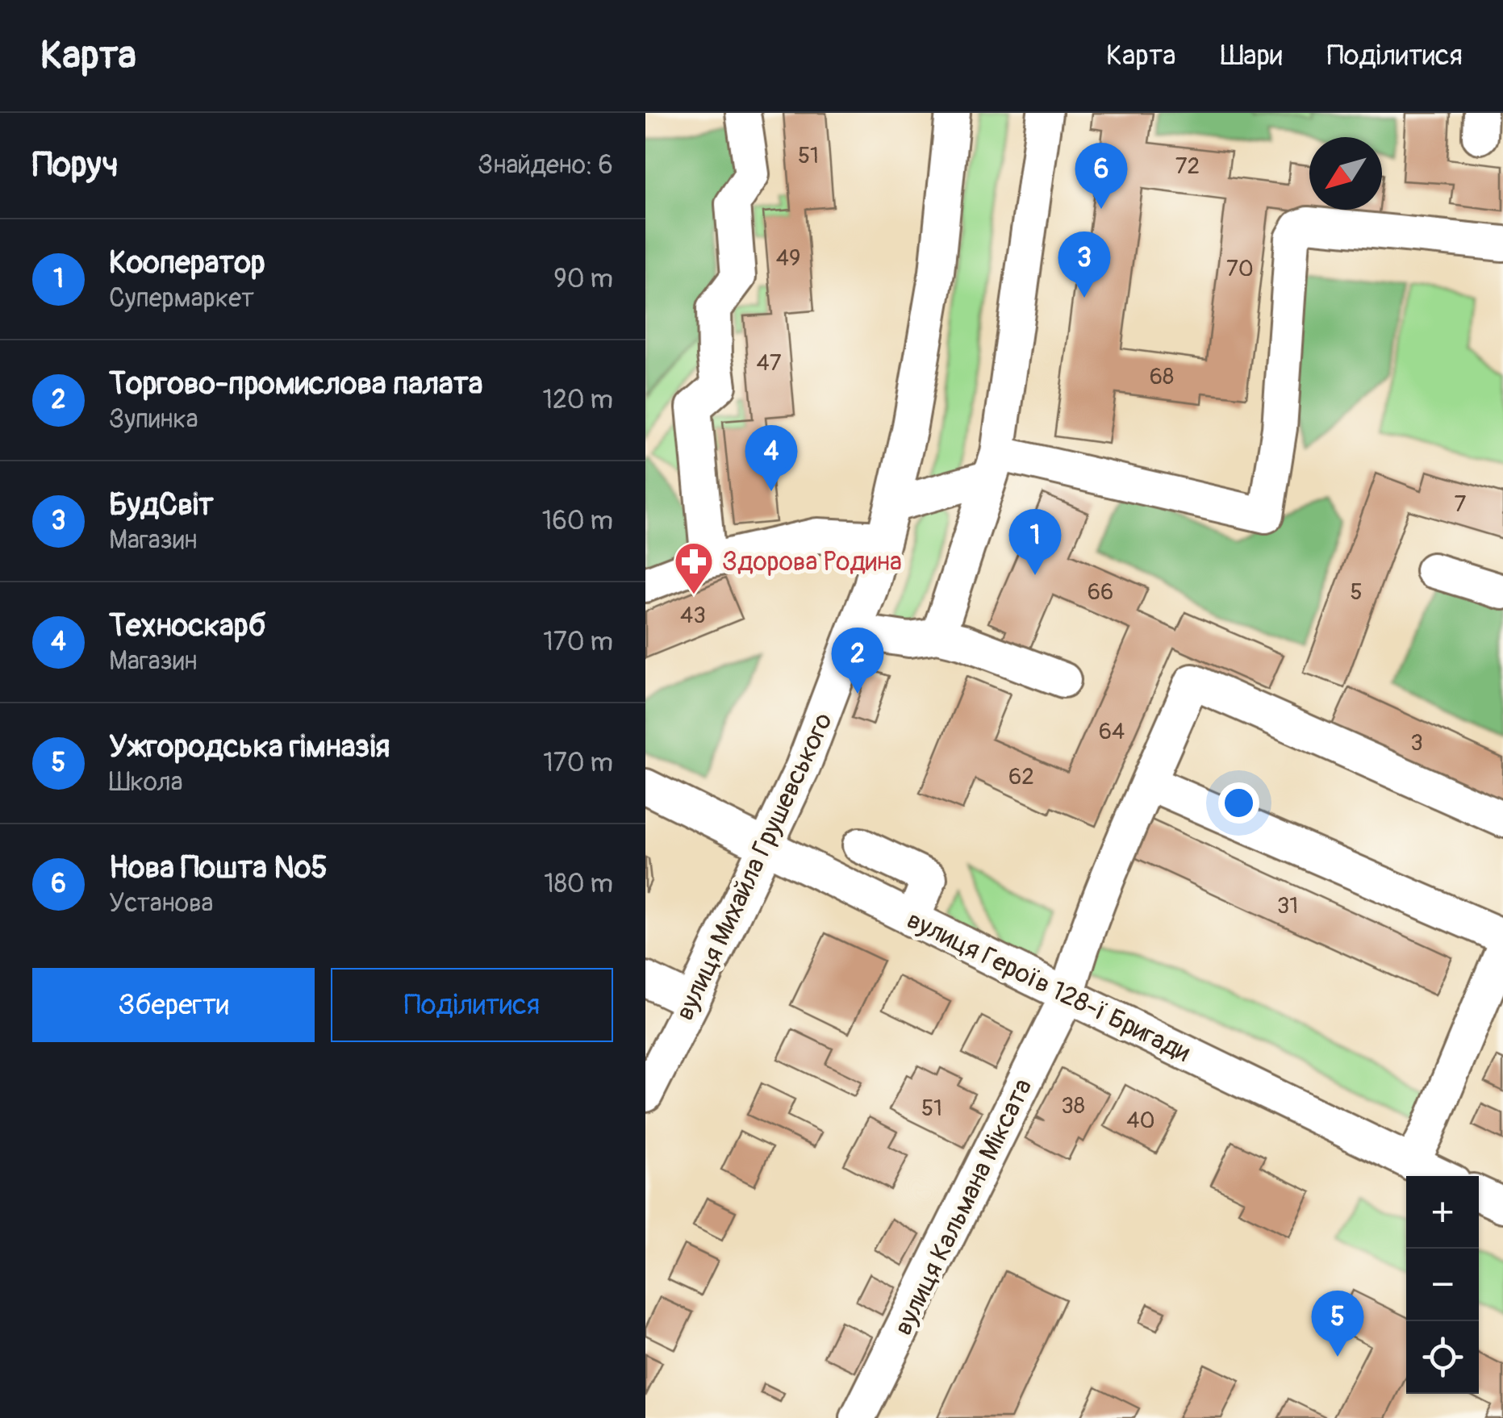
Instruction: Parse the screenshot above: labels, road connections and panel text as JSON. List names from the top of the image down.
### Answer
{
  "streets": {
    "street": ["вулиця Михайла Грушевського", "вулиця Героїв 128-ї Бригади", "вулиця Кальмана Міксата"]
  },
  "crossings": [
    ["вулиця Михайла Грушевського", "вулиця Героїв 128-ї Бригади"],
    ["вулиця Героїв 128-ї Бригади", "вулиця Кальмана Міксата"]
  ],
  "places": {
    "pharmacy": ["Здорова Родина"]
  },
  "house_numbers": [
    "51",
    "72",
    "49",
    "70",
    "47",
    "68",
    "7",
    "66",
    "5",
    "43",
    "64",
    "3",
    "62",
    "31",
    "38",
    "51",
    "40"
  ],
  "north": "bottom left",
  "page": {
    "header": "Карта",
    "nav": ["Карта", "Шари", "Поділитися"],
    "heading": ["Поруч", "Знайдено: 6"],
    "pins": [
      "6",
      "3",
      "4",
      "1",
      "2",
      "5"
    ],
    "list": [
      {
        "mark": "1",
        "name": "Кооператор",
        "note": "Супермаркет",
        "value": "90 m"
      },
      {
        "mark": "2",
        "name": "Торгово-промислова палата",
        "note": "Зупинка",
        "value": "120 m"
      },
      {
        "mark": "3",
        "name": "БудСвiт",
        "note": "Магазин",
        "value": "160 m"
      },
      {
        "mark": "4",
        "name": "Техноскарб",
        "note": "Магазин",
        "value": "170 m"
      },
      {
        "mark": "5",
        "name": "Ужгородська гімназія",
        "note": "Школа",
        "value": "170 m"
      },
      {
        "mark": "6",
        "name": "Нова Пошта №5",
        "note": "Установа",
        "value": "180 m"
      }
    ],
    "buttons": ["Зберегти", "Поділитися"],
    "map_buttons": ["+", "−"]
  }
}
